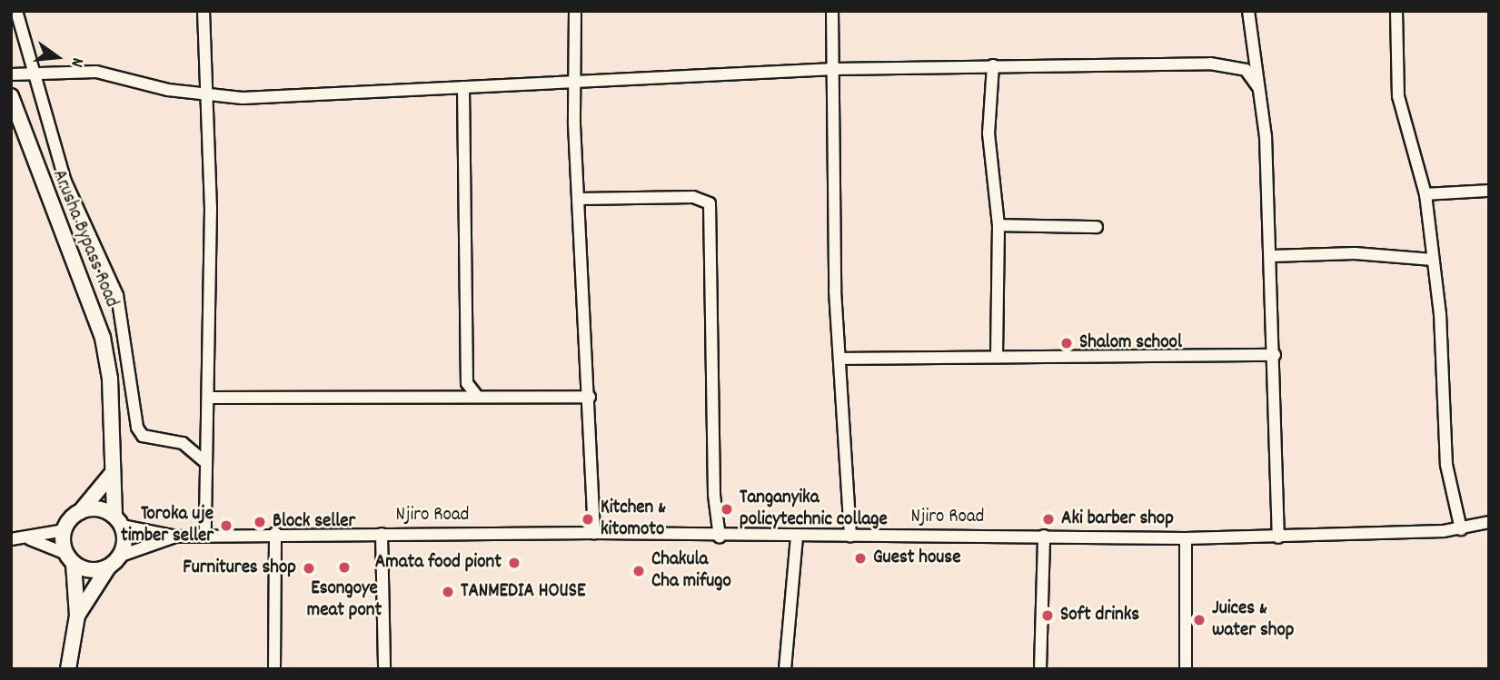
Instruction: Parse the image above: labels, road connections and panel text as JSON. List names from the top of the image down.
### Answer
{
  "streets": {
    "main road": ["Arusha Bypass Road"],
    "street": ["Njiro Road"]
  },
  "crossings": [
    ["Arusha Bypass Road", "Njiro Road"]
  ],
  "places": [
    "Shalom school",
    "Tanganyika policytechnic collage",
    "Kitchen & kitomoto",
    "Aki barber shop",
    "Block seller",
    "Toroka uje timber seller",
    "Guest house",
    "Amata food piont",
    "Esongoye meat pont",
    "Furnitures shop",
    "Chakula Cha mifugo",
    "TANMEDIA HOUSE",
    "Soft drinks",
    "Juices & water shop"
  ],
  "north": "right"
}
